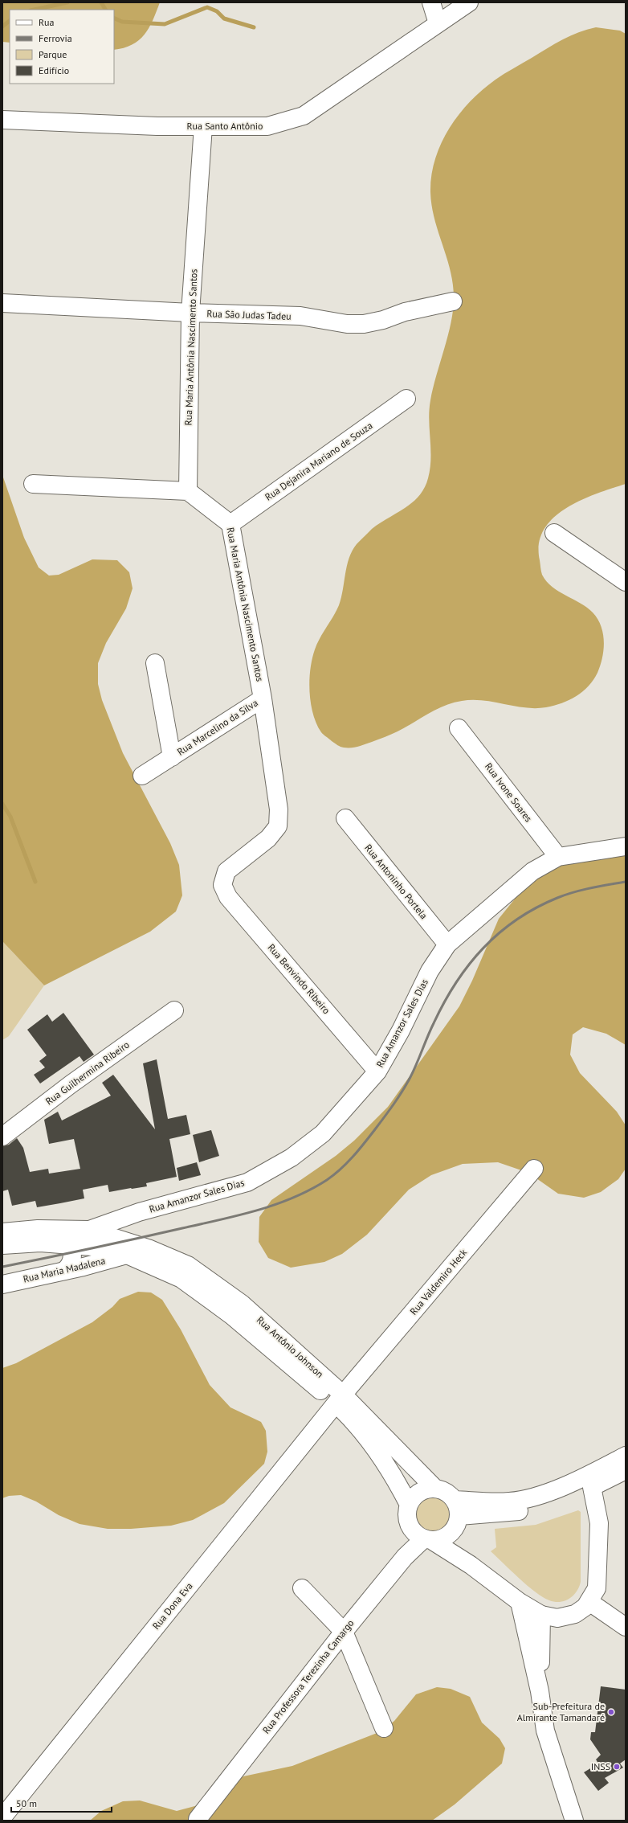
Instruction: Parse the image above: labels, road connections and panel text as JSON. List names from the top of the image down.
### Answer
{
  "streets": {
    "street": [
      "Rua Santo Antônio",
      "Rua São Judas Tadeu",
      "Rua Maria Antônia Nascimento Santos",
      "Rua Dejanira Mariano de Souza",
      "Rua Marcelino da Silva",
      "Rua Ivone Soares",
      "Rua Antoninho Portela",
      "Rua Benvindo Ribeiro",
      "Rua Amanzor Sales Dias",
      "Rua Guilhermina Ribeiro",
      "Rua Maria Madalena",
      "Rua Valdemiro Heck",
      "Rua Antônio Johnson",
      "Rua Dona Eva",
      "Rua Professora Terezinha Camargo"
    ]
  },
  "crossings": [
    ["Rua Santo Antônio", "Rua Maria Antônia Nascimento Santos"],
    ["Rua São Judas Tadeu", "Rua Maria Antônia Nascimento Santos"],
    ["Rua Maria Antônia Nascimento Santos", "Rua Dejanira Mariano de Souza"],
    ["Rua Maria Antônia Nascimento Santos", "Rua Marcelino da Silva"],
    ["Rua Maria Antônia Nascimento Santos", "Rua Benvindo Ribeiro"],
    ["Rua Ivone Soares", "Rua Amanzor Sales Dias"],
    ["Rua Antoninho Portela", "Rua Amanzor Sales Dias"],
    ["Rua Benvindo Ribeiro", "Rua Amanzor Sales Dias"],
    ["Rua Amanzor Sales Dias", "Rua Maria Madalena"],
    ["Rua Amanzor Sales Dias", "Rua Antônio Johnson"],
    ["Rua Maria Madalena", "Rua Antônio Johnson"],
    ["Rua Valdemiro Heck", "Rua Antônio Johnson"],
    ["Rua Valdemiro Heck", "Rua Dona Eva"],
    ["Rua Antônio Johnson", "Rua Dona Eva"],
    ["Rua Antônio Johnson", "Rua Professora Terezinha Camargo"]
  ],
  "places": ["Sub-Prefeitura de Almirante Tamandaré", "INSS"],
  "legend": [
    "Rua",
    "Ferrovia",
    "Parque",
    "Edifício"
  ],
  "scale_bar": "50 m"
}
